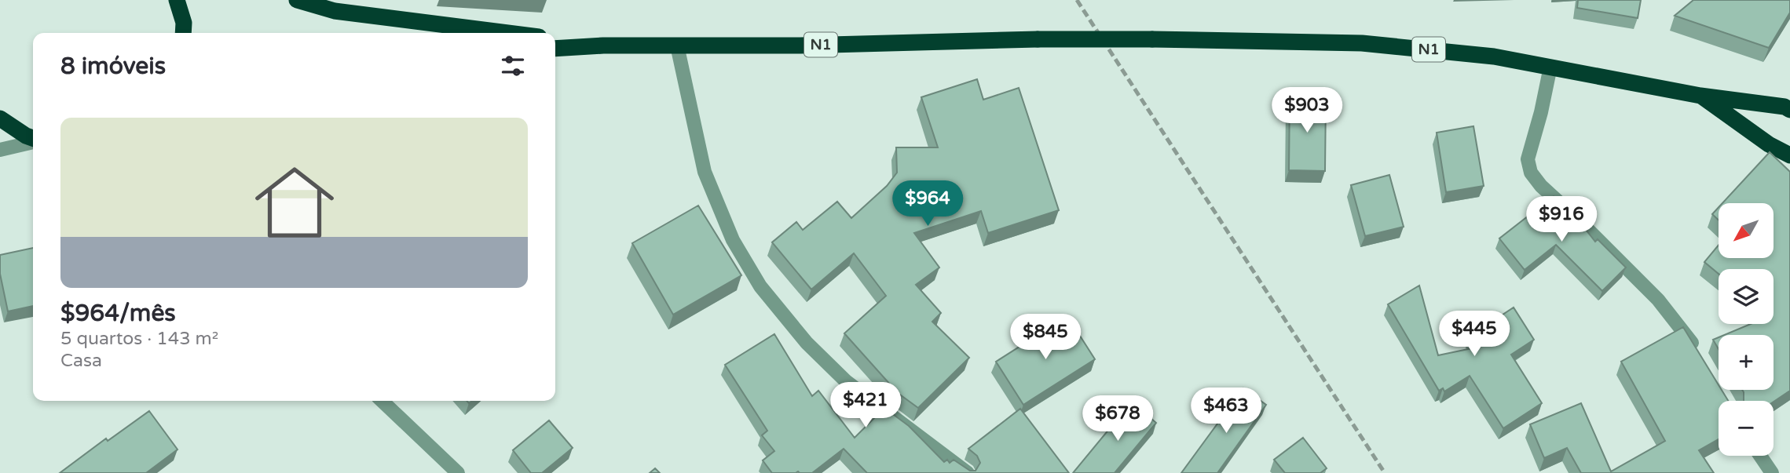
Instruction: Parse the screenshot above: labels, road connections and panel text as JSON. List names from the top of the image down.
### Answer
{
  "streets": {
    "highway": ["N1"]
  },
  "north": "bottom left",
  "page": {
    "heading": "8 imóveis",
    "price": [
      "$903",
      "$964",
      "$916",
      "$445",
      "$845",
      "$421",
      "$463",
      "$678"
    ],
    "list": [
      {
        "name": "$964/mês",
        "note": "5 quartos · 143 m² · Casa"
      }
    ],
    "map_buttons": ["+", "−"]
  }
}
